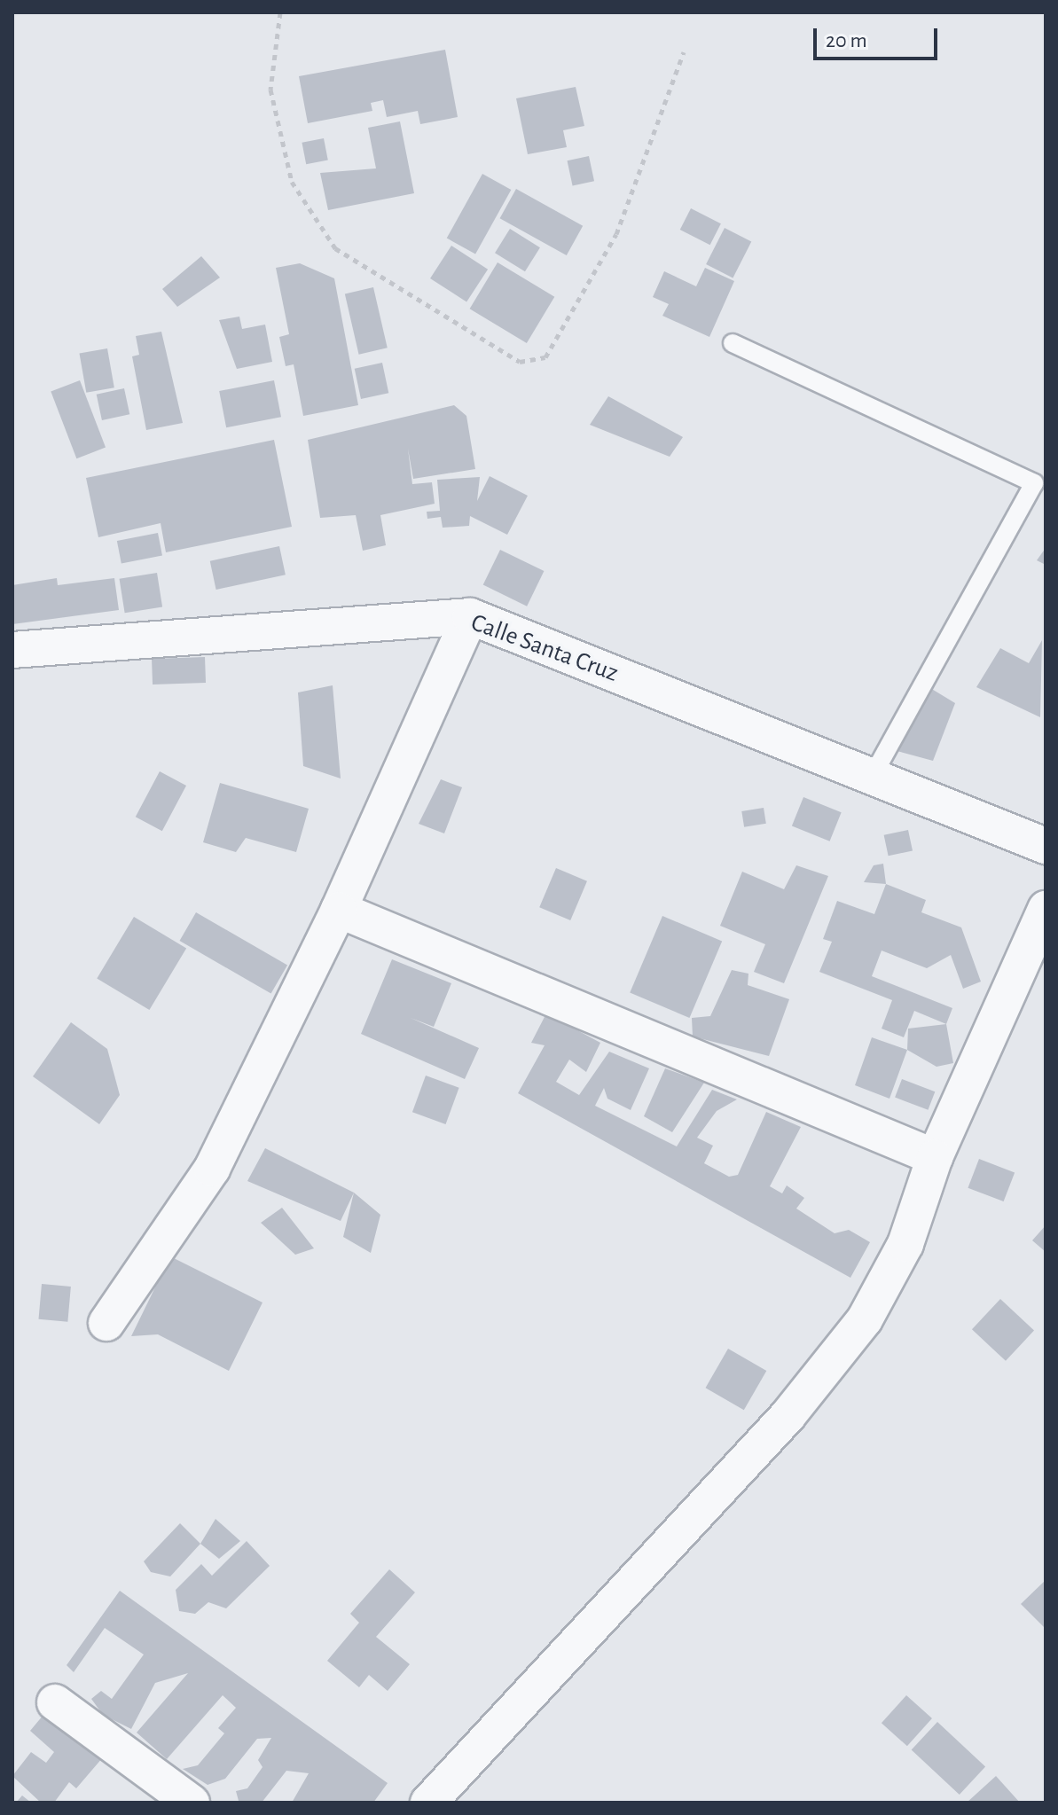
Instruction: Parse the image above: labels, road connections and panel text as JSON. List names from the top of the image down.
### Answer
{
  "streets": {
    "street": ["Calle Santa Cruz"]
  },
  "scale_bar": "20 m"
}
